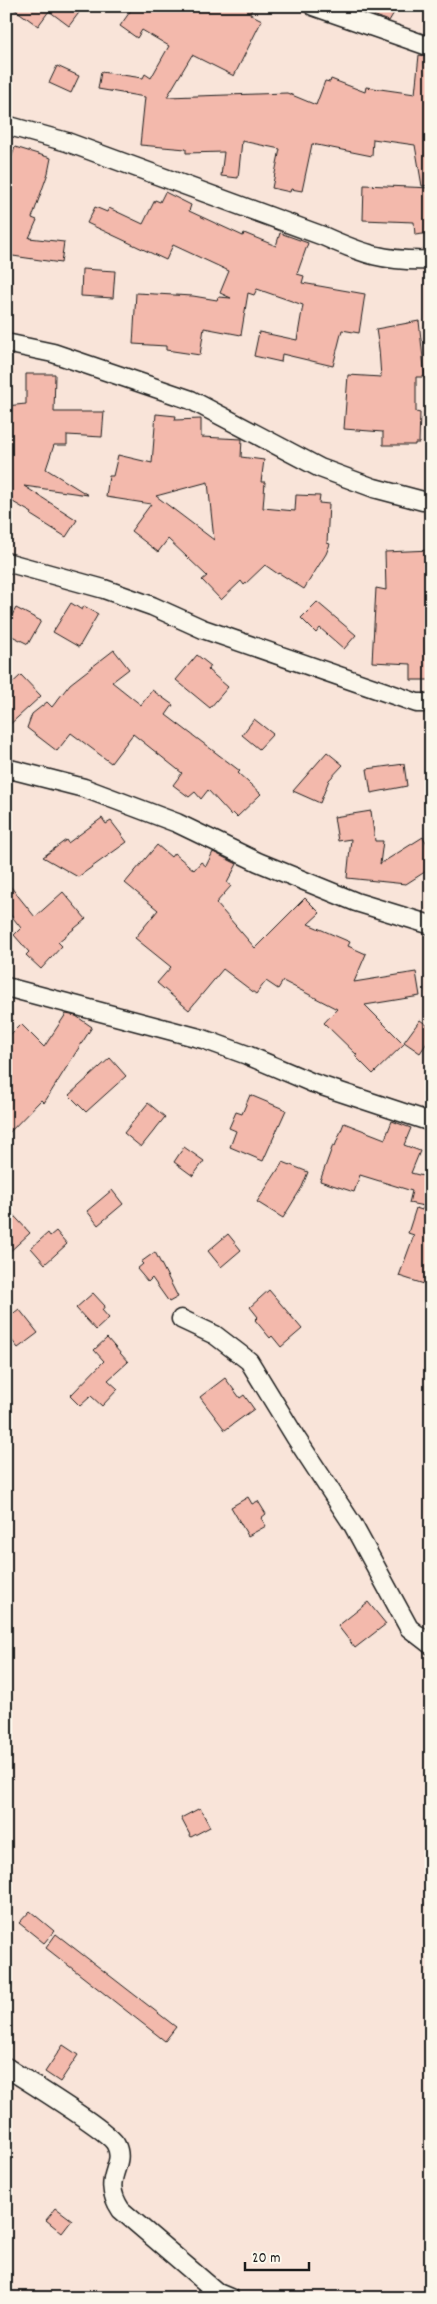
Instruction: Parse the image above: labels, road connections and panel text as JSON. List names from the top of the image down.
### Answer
{
  "scale_bar": "20 m"
}
